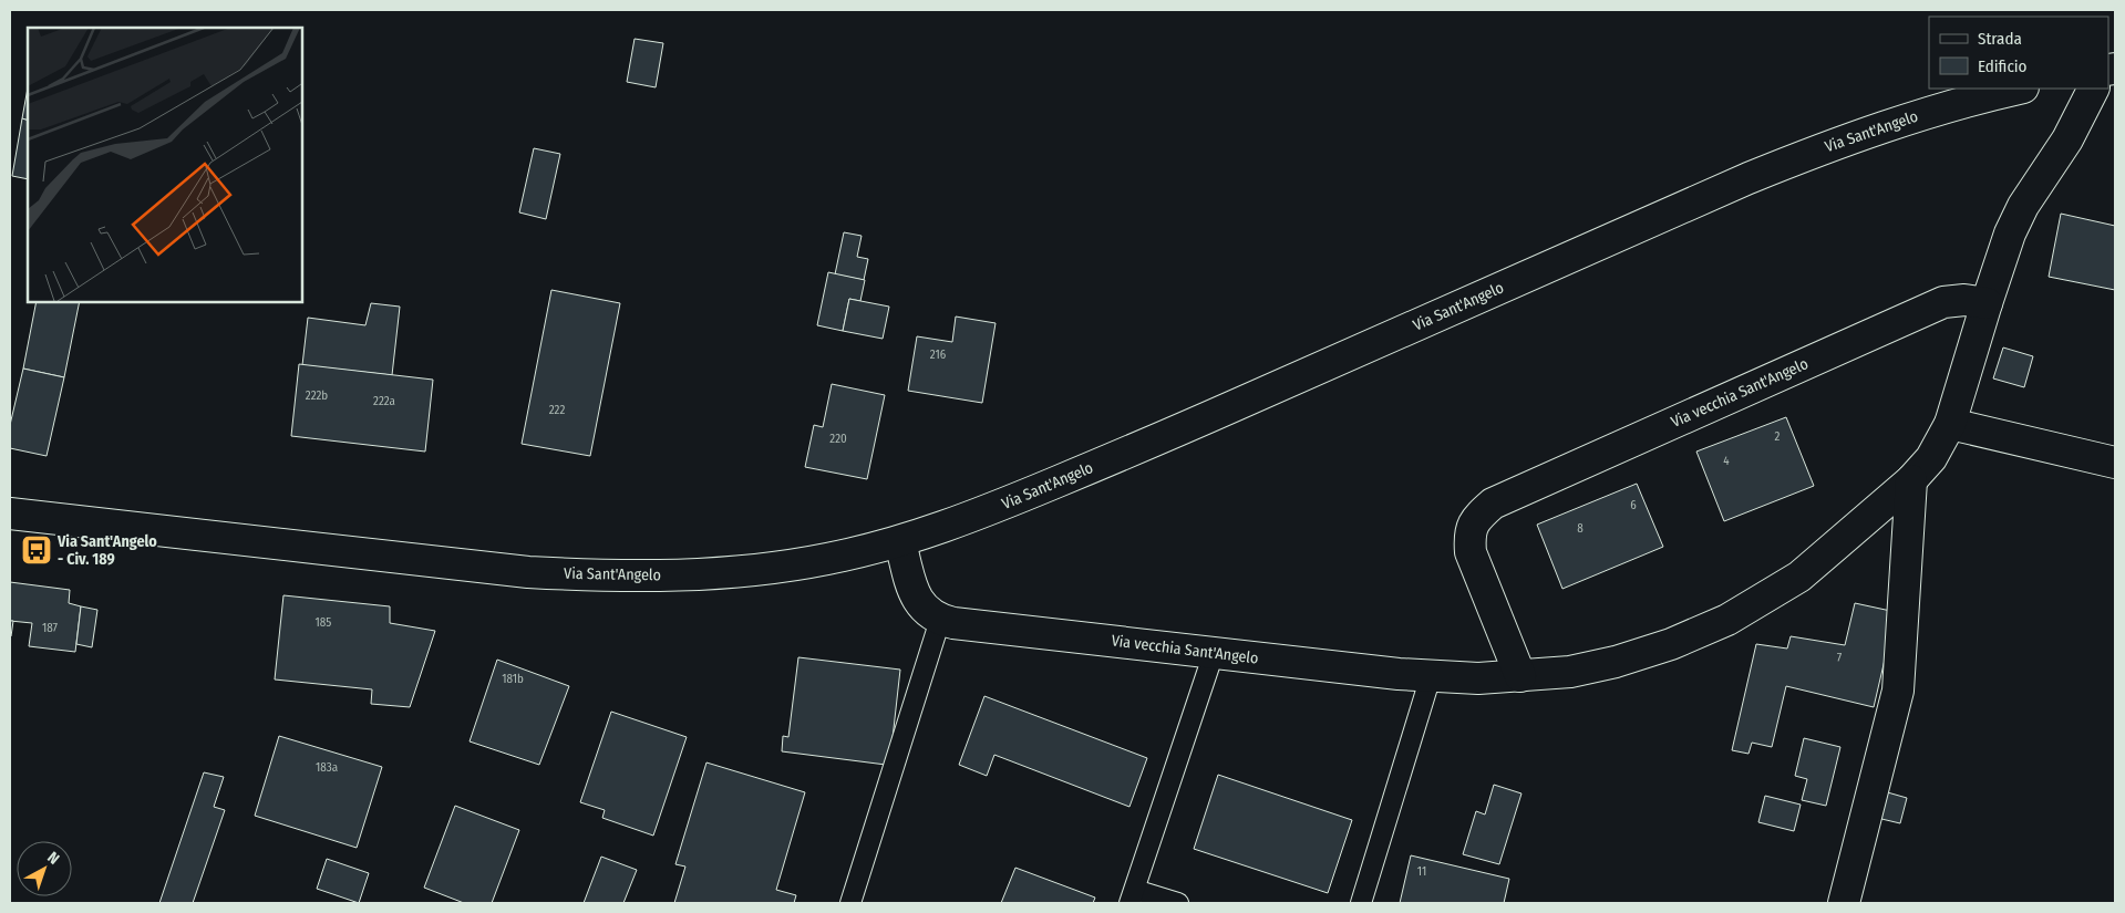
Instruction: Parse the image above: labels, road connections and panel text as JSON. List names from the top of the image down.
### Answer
{
  "streets": {
    "street": ["Via Sant'Angelo", "Via vecchia Sant'Angelo"]
  },
  "places": {
    "bus stop": ["Via Sant'Angelo - Civ. 189"]
  },
  "house_numbers": [
    "216",
    "222b",
    "222a",
    "222",
    "2",
    "220",
    "4",
    "6",
    "8",
    "185",
    "187",
    "7",
    "181b",
    "183a",
    "11"
  ],
  "legend": ["Strada", "Edificio"],
  "north": "top right"
}
